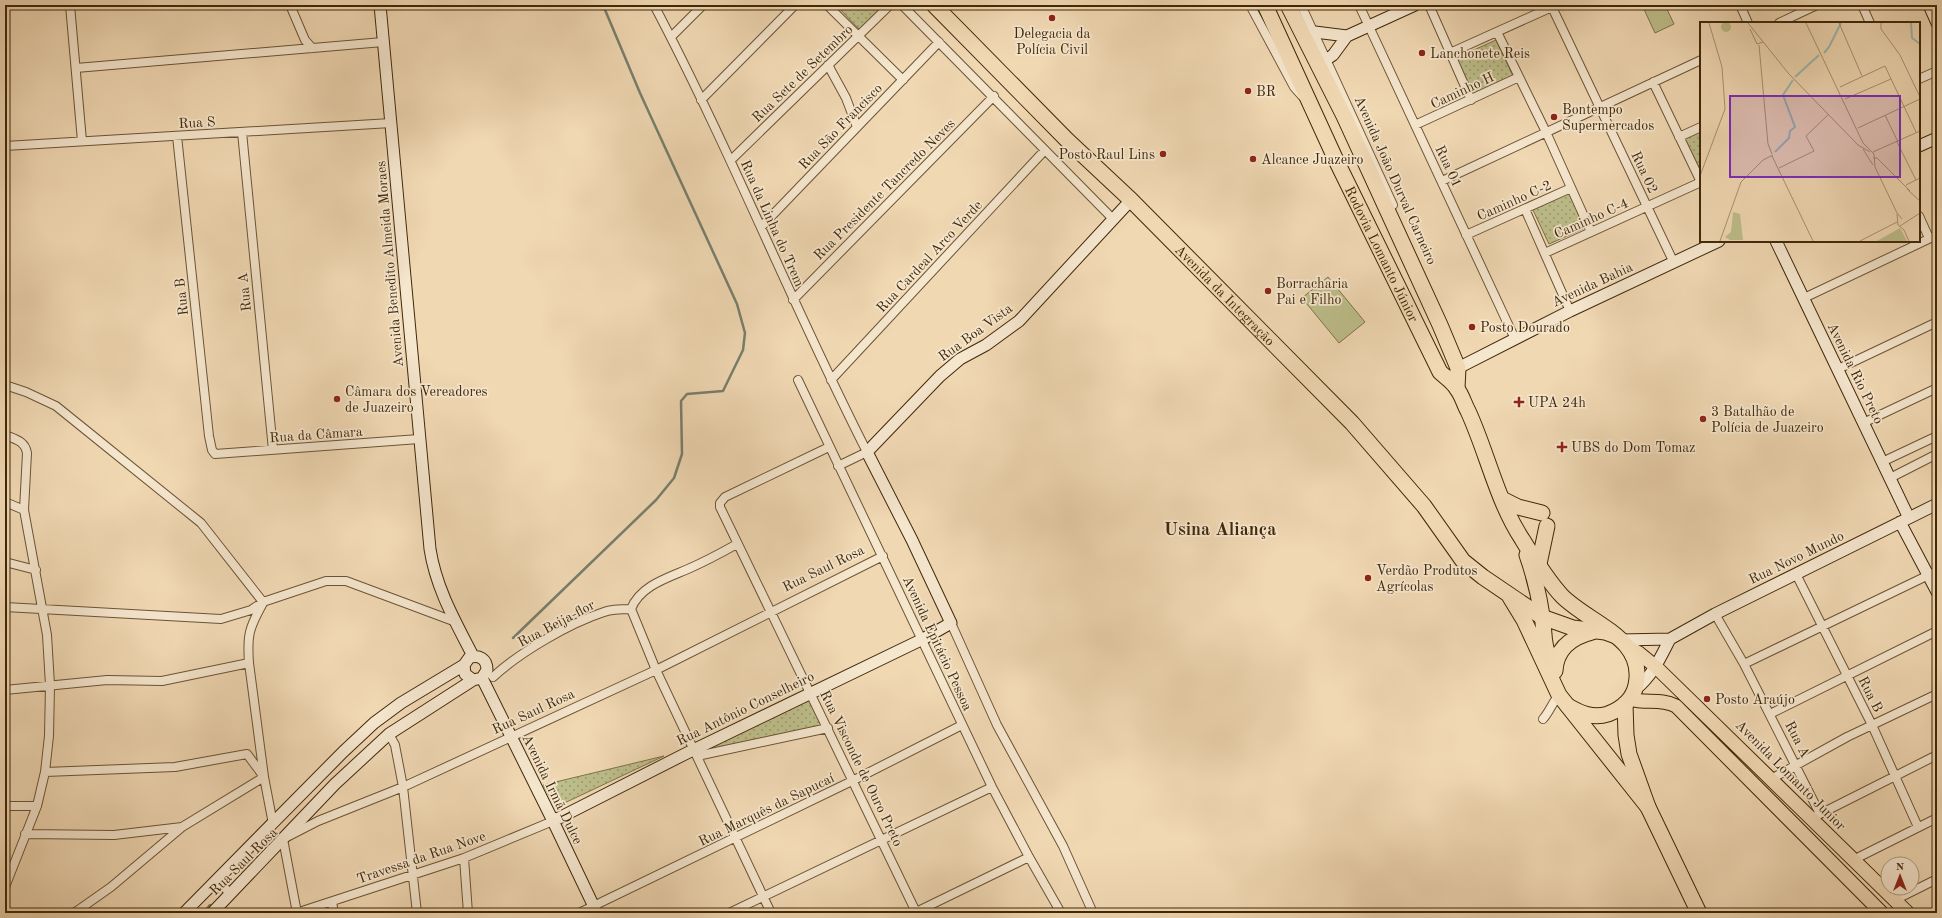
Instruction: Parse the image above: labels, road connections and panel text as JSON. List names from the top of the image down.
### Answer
{
  "streets": {
    "highway": ["Rodovia Lomanto Júnior", "Avenida da Integração"],
    "main road": ["Avenida Lomanto Junior"],
    "street": [
      "Rua Sete de Setembro",
      "Caminho H",
      "Rua S",
      "Rua São Francisco",
      "Rua 01",
      "Rua 02",
      "Avenida João Durval Carneiro",
      "Rua Presidente Tancredo Neves",
      "Caminho C-2",
      "Caminho C-4",
      "Rua da Linha do Trem",
      "Rua Cardeal Arco Verde",
      "Avenida Benedito Almeida Moraes",
      "Avenida Bahia",
      "Rua A",
      "Rua B",
      "Rua Boa Vista",
      "Avenida Rio Preto",
      "Rua da Câmara",
      "Rua Novo Mundo",
      "Rua Saul Rosa",
      "Rua Beija-flor",
      "Avenida Epitácio Pessoa",
      "Rua Antônio Conselheiro",
      "Rua Visconde de Ouro Preto",
      "Avenida Irmã Dulce",
      "Rua Marquês da Sapucaí",
      "Travessa da Rua Nove"
    ]
  },
  "crossings": [
    ["Rua Sete de Setembro", "Rua da Linha do Trem"],
    ["Caminho H", "Rua 01"],
    ["Rua S", "Avenida Benedito Almeida Moraes"],
    ["Rua S", "Rua A"],
    ["Rua S", "Rua B"],
    ["Rua São Francisco", "Rua da Linha do Trem"],
    ["Rua 01", "Caminho C-2"],
    ["Rua 01", "Avenida Bahia"],
    ["Rua 02", "Caminho C-4"],
    ["Rua 02", "Avenida Bahia"],
    ["Avenida João Durval Carneiro", "Rodovia Lomanto Júnior"],
    ["Avenida João Durval Carneiro", "Avenida Bahia"],
    ["Rua Presidente Tancredo Neves", "Rua da Linha do Trem"],
    ["Rua da Linha do Trem", "Rua Cardeal Arco Verde"],
    ["Rua da Linha do Trem", "Rua Boa Vista"],
    ["Rodovia Lomanto Júnior", "Avenida Bahia"],
    ["Avenida Benedito Almeida Moraes", "Rua da Câmara"],
    ["Avenida Benedito Almeida Moraes", "Avenida Irmã Dulce"],
    ["Rua A", "Rua da Câmara"],
    ["Rua A", "Rua Novo Mundo"],
    ["Rua A", "Avenida Lomanto Junior"],
    ["Avenida da Integração", "Rua Boa Vista"],
    ["Avenida da Integração", "Avenida Lomanto Junior"],
    ["Rua B", "Rua da Câmara"],
    ["Rua B", "Rua Novo Mundo"],
    ["Avenida Rio Preto", "Rua Novo Mundo"],
    ["Rua Saul Rosa", "Avenida Epitácio Pessoa"],
    ["Rua Saul Rosa", "Rua Visconde de Ouro Preto"],
    ["Rua Saul Rosa", "Avenida Irmã Dulce"],
    ["Avenida Epitácio Pessoa", "Rua Antônio Conselheiro"],
    ["Avenida Epitácio Pessoa", "Rua Visconde de Ouro Preto"],
    ["Avenida Epitácio Pessoa", "Rua Marquês da Sapucaí"],
    ["Rua Antônio Conselheiro", "Rua Visconde de Ouro Preto"],
    ["Rua Antônio Conselheiro", "Avenida Irmã Dulce"],
    ["Rua Antônio Conselheiro", "Travessa da Rua Nove"],
    ["Rua Visconde de Ouro Preto", "Rua Marquês da Sapucaí"],
    ["Avenida Irmã Dulce", "Rua Marquês da Sapucaí"],
    ["Avenida Irmã Dulce", "Travessa da Rua Nove"]
  ],
  "districts": ["Usina Aliança"],
  "places": {
    "other": [
      "Delegacia da Polícia Civil",
      "Lanchonete Reis",
      "BR",
      "Bontempo Supermercados",
      "Posto Raul Lins",
      "Alcance Juazeiro",
      "Borracharia Pai e Filho",
      "Posto Dourado",
      "Câmara dos Vereadores de Juazeiro",
      "3 Batalhão de Polícia de Juazeiro",
      "Verdão Produtos Agrícolas",
      "Posto Araújo"
    ],
    "health": ["UPA 24h", "UBS do Dom Tomaz"]
  },
  "north": "top"
}
